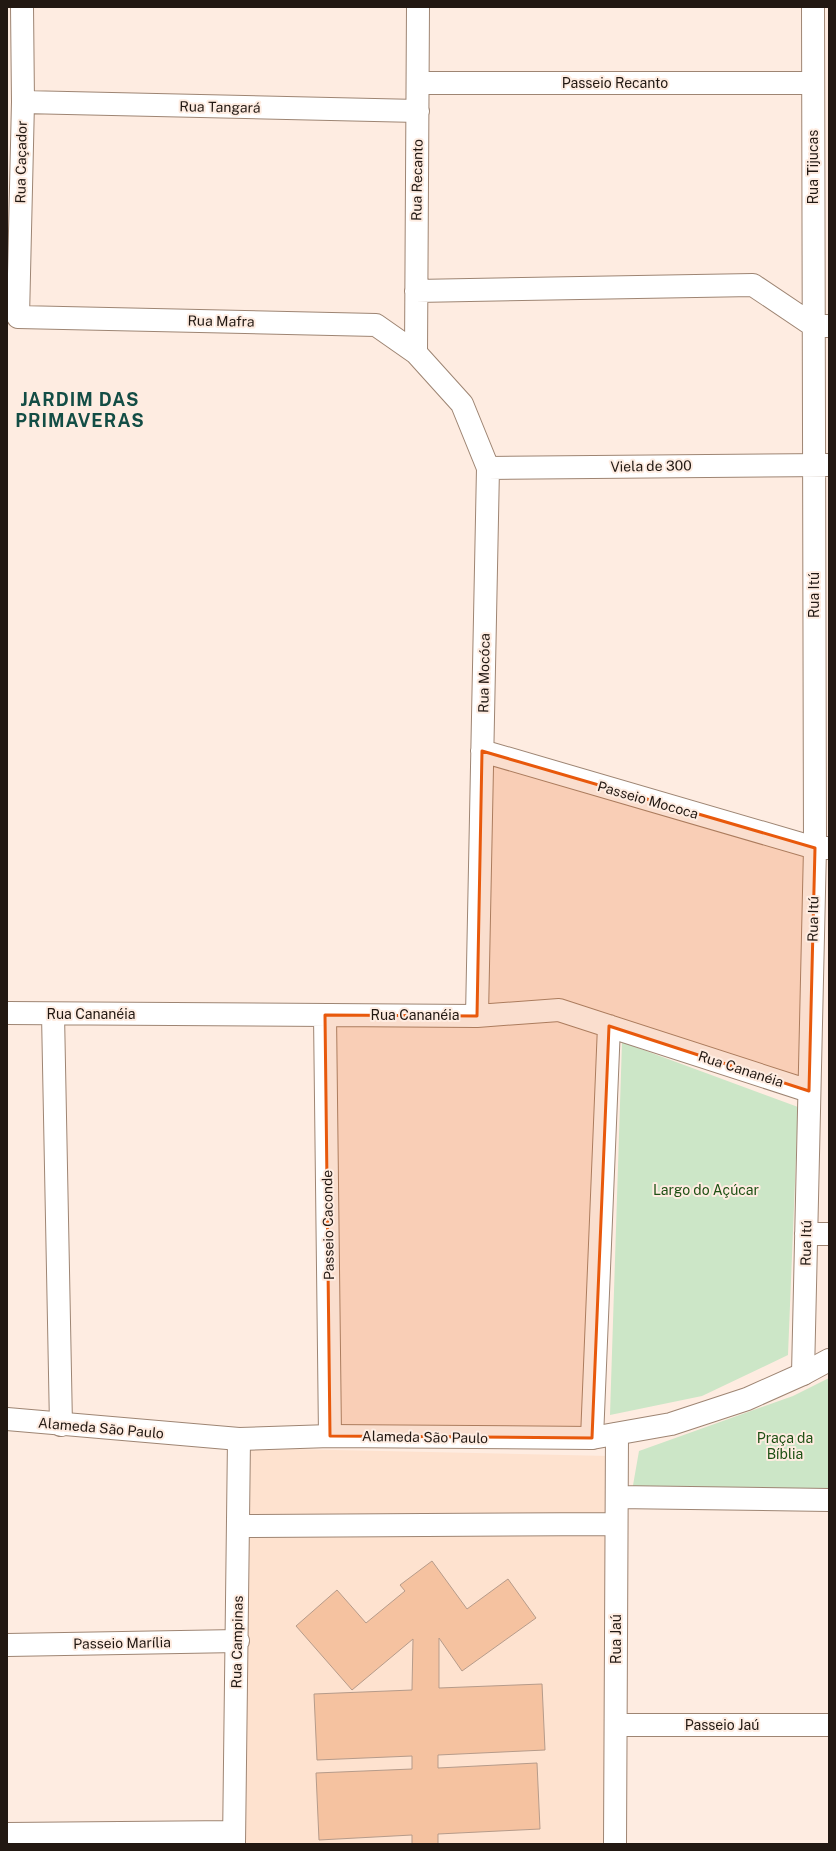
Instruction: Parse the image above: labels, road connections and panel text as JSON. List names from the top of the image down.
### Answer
{
  "streets": {
    "street": [
      "Passeio Recanto",
      "Rua Tangará",
      "Rua Caçador",
      "Rua Tijucas",
      "Rua Recanto",
      "Rua Mafra",
      "Viela de 300",
      "Rua Itú",
      "Rua Mocóca",
      "Passeio Mococa",
      "Rua Cananéia",
      "Passeio Caconde",
      "Alameda São Paulo",
      "Rua Jaú",
      "Rua Campinas",
      "Passeio Marília",
      "Passeio Jaú"
    ]
  },
  "crossings": [
    ["Passeio Recanto", "Rua Tijucas"],
    ["Passeio Recanto", "Rua Recanto"],
    ["Rua Tangará", "Rua Caçador"],
    ["Rua Tangará", "Rua Recanto"],
    ["Rua Caçador", "Rua Mafra"],
    ["Rua Tijucas", "Viela de 300"],
    ["Rua Tijucas", "Rua Itú"],
    ["Rua Recanto", "Rua Mafra"],
    ["Rua Recanto", "Rua Mocóca"],
    ["Rua Mafra", "Rua Mocóca"],
    ["Viela de 300", "Rua Itú"],
    ["Viela de 300", "Rua Mocóca"],
    ["Rua Itú", "Passeio Mococa"],
    ["Rua Itú", "Rua Cananéia"],
    ["Rua Itú", "Alameda São Paulo"],
    ["Rua Mocóca", "Passeio Mococa"],
    ["Rua Mocóca", "Rua Cananéia"],
    ["Rua Cananéia", "Passeio Caconde"],
    ["Passeio Caconde", "Alameda São Paulo"],
    ["Alameda São Paulo", "Rua Jaú"],
    ["Alameda São Paulo", "Rua Campinas"],
    ["Rua Jaú", "Passeio Jaú"],
    ["Rua Campinas", "Passeio Marília"]
  ],
  "districts": ["JARDIM DAS PRIMAVERAS"],
  "parks": ["Largo do Açúcar", "Praça da Bíblia"]
}
